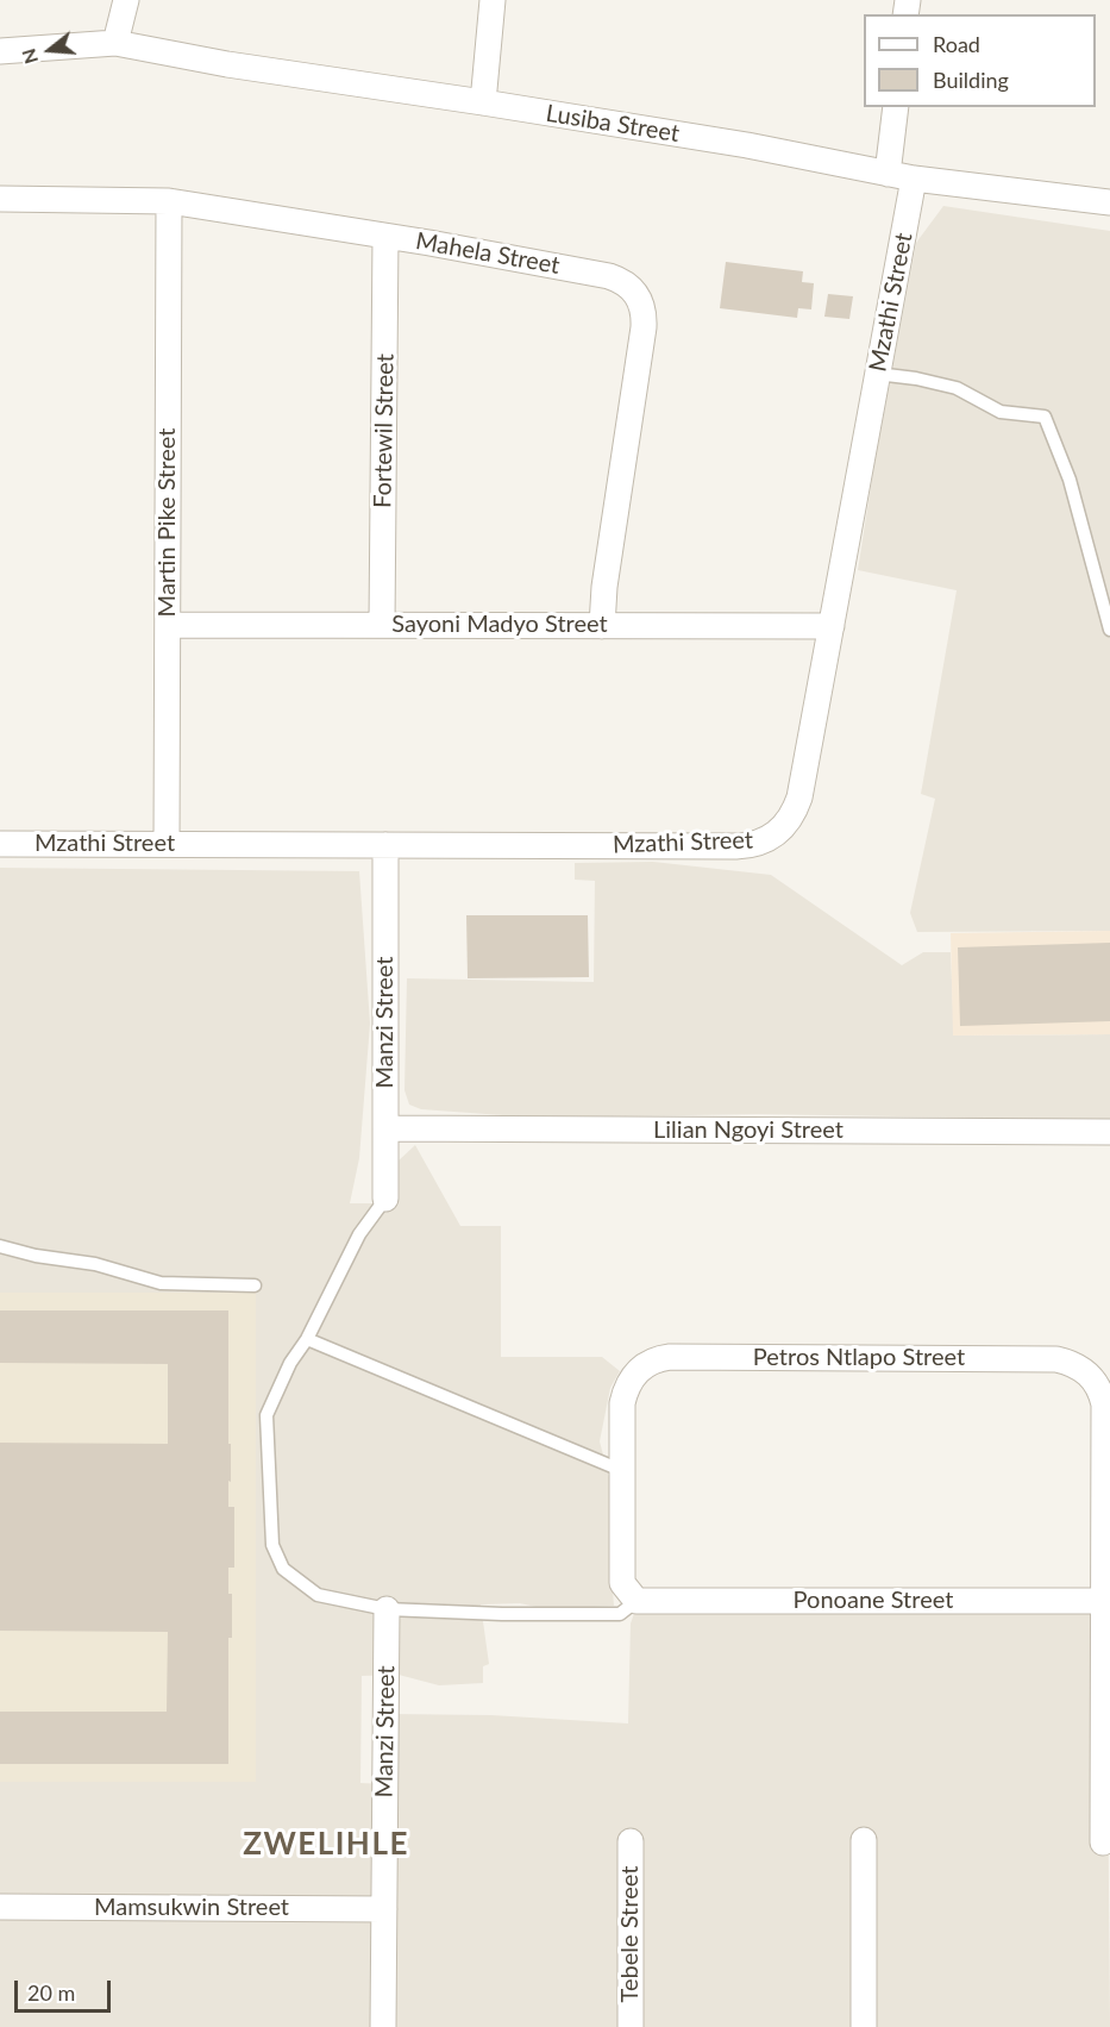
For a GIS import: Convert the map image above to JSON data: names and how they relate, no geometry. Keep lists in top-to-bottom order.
{
  "streets": {
    "street": [
      "Lusiba Street",
      "Mahela Street",
      "Mzathi Street",
      "Fortewil Street",
      "Martin Pike Street",
      "Sayoni Madyo Street",
      "Manzi Street",
      "Lilian Ngoyi Street",
      "Petros Ntlapo Street",
      "Ponoane Street",
      "Mamsukwin Street",
      "Tebele Street"
    ]
  },
  "crossings": [
    ["Lusiba Street", "Mzathi Street"],
    ["Mahela Street", "Fortewil Street"],
    ["Mahela Street", "Martin Pike Street"],
    ["Mahela Street", "Sayoni Madyo Street"],
    ["Mzathi Street", "Martin Pike Street"],
    ["Mzathi Street", "Sayoni Madyo Street"],
    ["Mzathi Street", "Manzi Street"],
    ["Fortewil Street", "Sayoni Madyo Street"],
    ["Martin Pike Street", "Sayoni Madyo Street"],
    ["Manzi Street", "Lilian Ngoyi Street"],
    ["Manzi Street", "Mamsukwin Street"],
    ["Petros Ntlapo Street", "Ponoane Street"]
  ],
  "districts": ["ZWELIHLE"],
  "legend": ["Road", "Building"],
  "scale_bar": "20 m",
  "north": "left"
}
